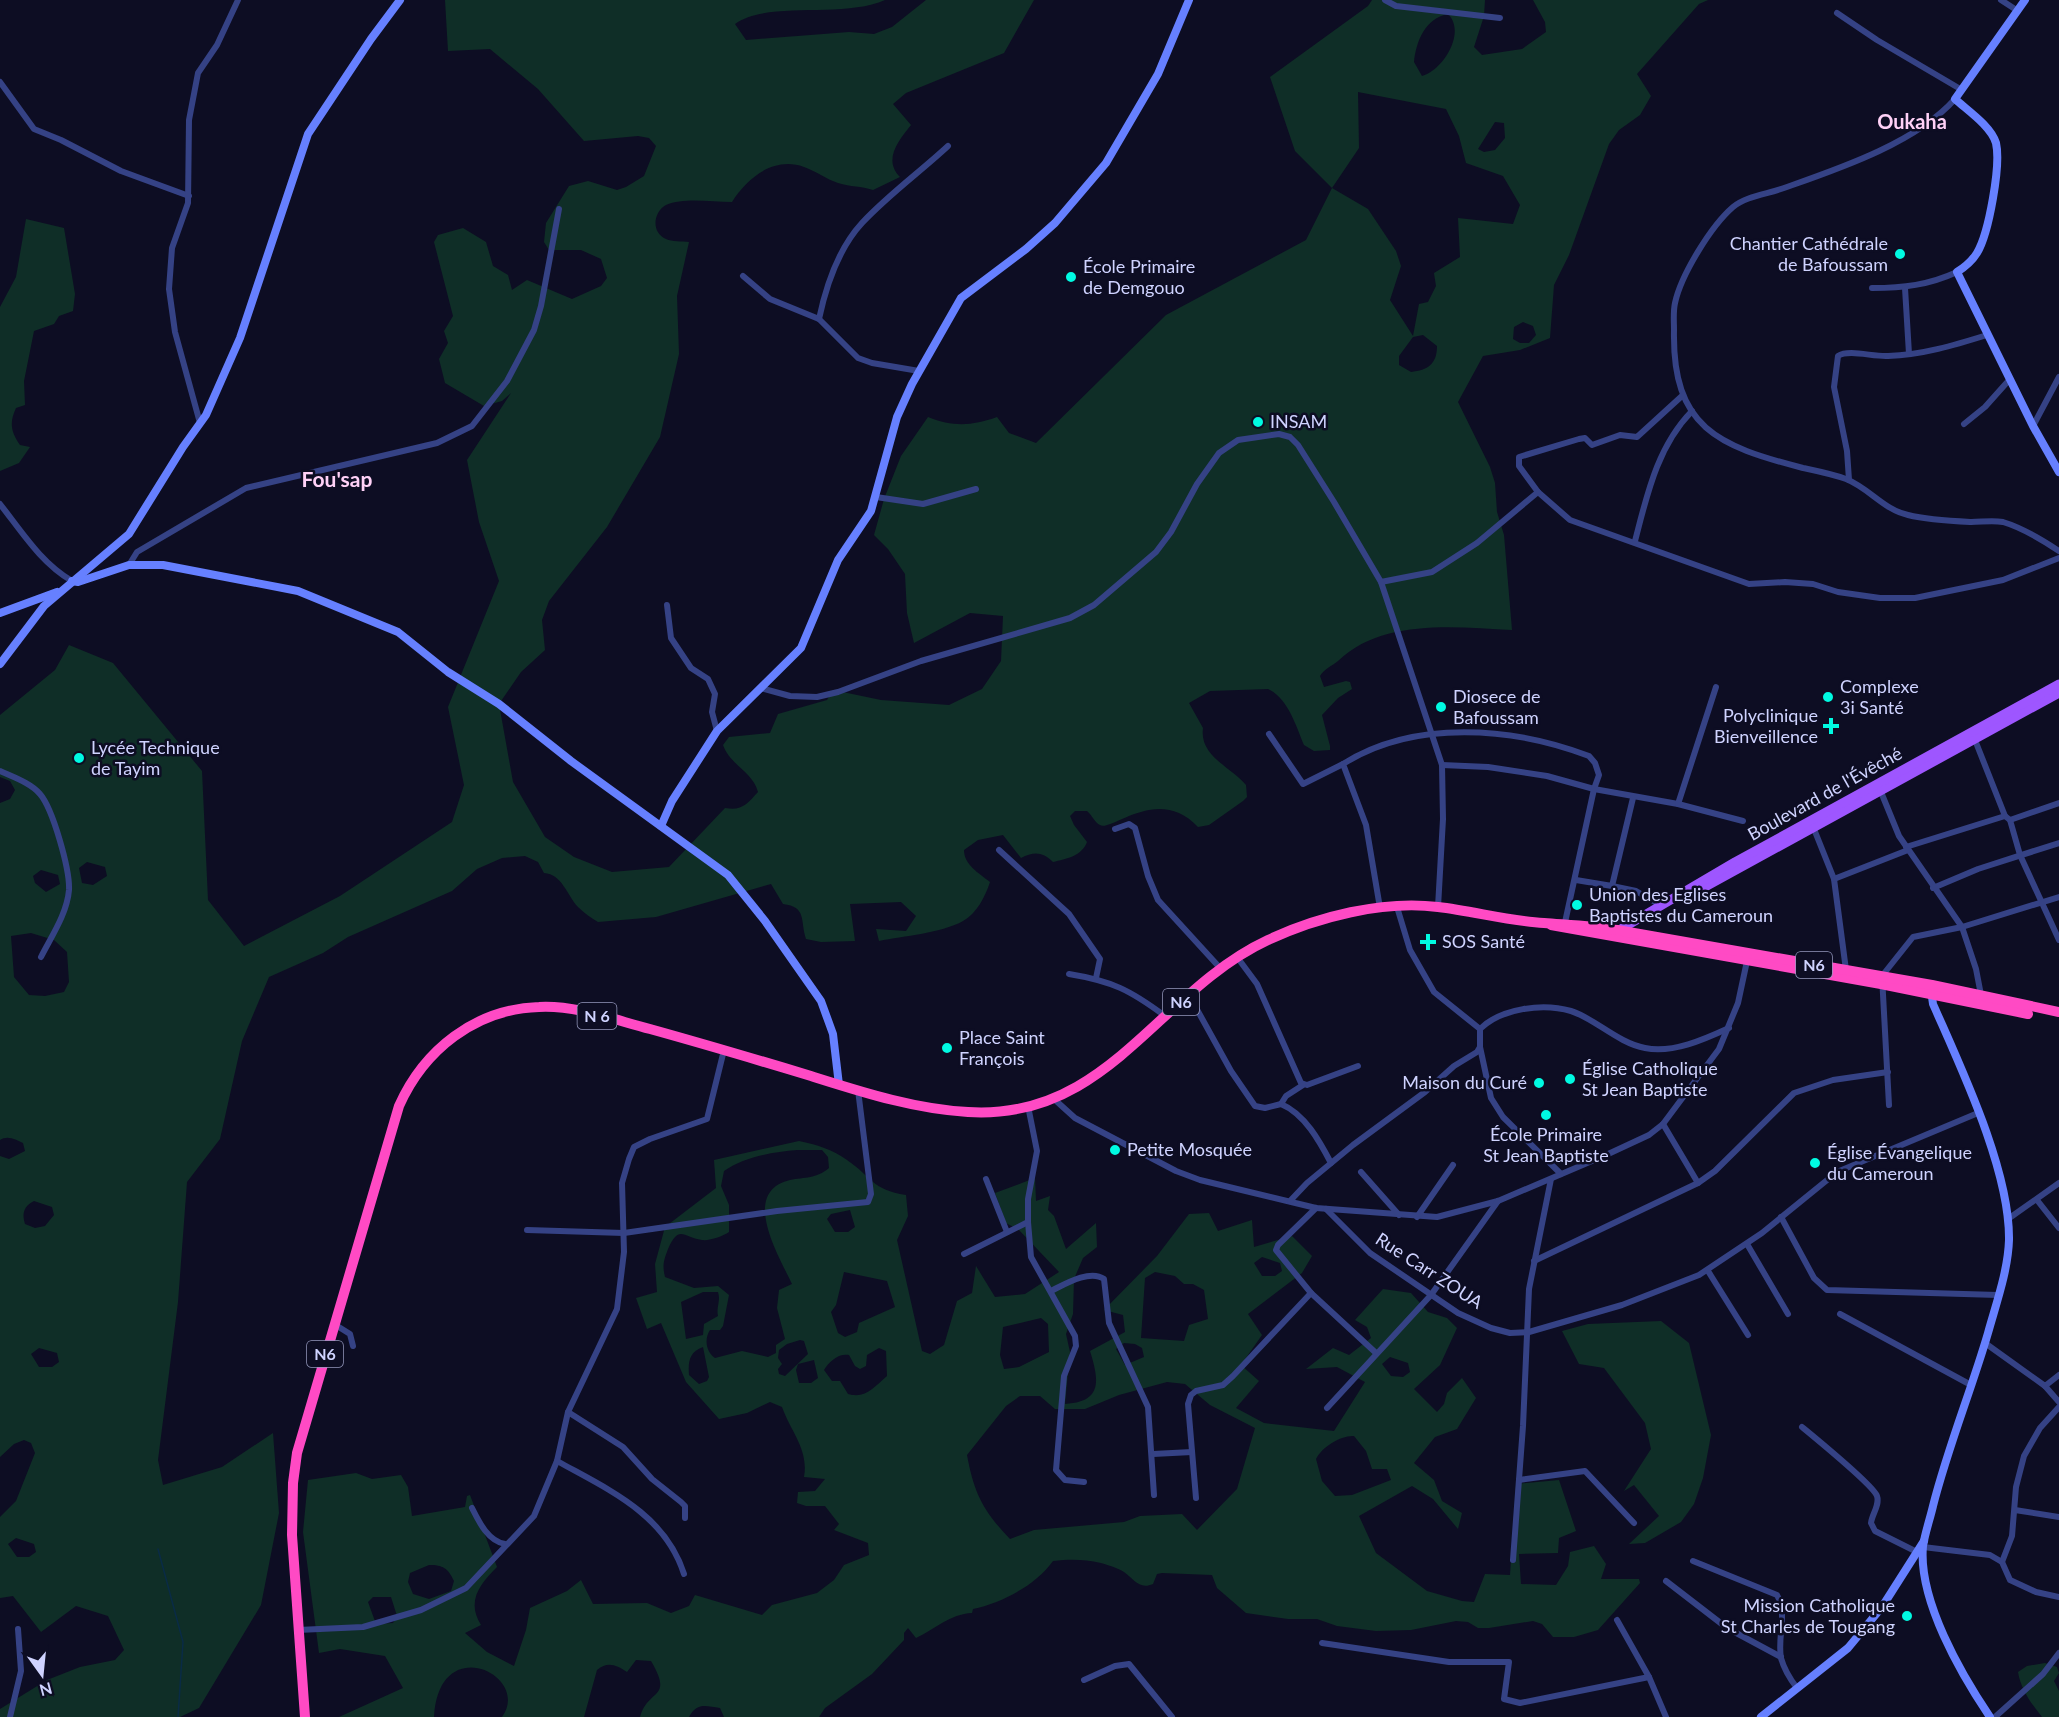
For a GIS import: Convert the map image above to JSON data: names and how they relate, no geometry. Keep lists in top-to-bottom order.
{
  "streets": {
    "highway": ["N6", "N 6"],
    "main road": ["Boulevard de l'Évêché"],
    "street": ["Rue Carr ZOUA"]
  },
  "crossings": [
    ["Boulevard de l'Évêché", "N6"],
    ["N6", "N 6"]
  ],
  "districts": ["Oukaha", "Fou'sap"],
  "places": {
    "other": [
      "Chantier Cathédrale de Bafoussam",
      "École Primaire de Demgouo",
      "INSAM",
      "Complexe 3i Santé",
      "Diosece de Bafoussam",
      "Lycée Technique de Tayim",
      "Union des Eglises Baptistes du Cameroun",
      "Place Saint François",
      "Église Catholique St Jean Baptiste",
      "Maison du Curé",
      "École Primaire St Jean Baptiste",
      "Petite Mosquée",
      "Église Évangelique du Cameroun",
      "Mission Catholique St Charles de Tougang"
    ],
    "health": ["Polyclinique Bienveillence", "SOS Santé"]
  },
  "north": "bottom"
}
